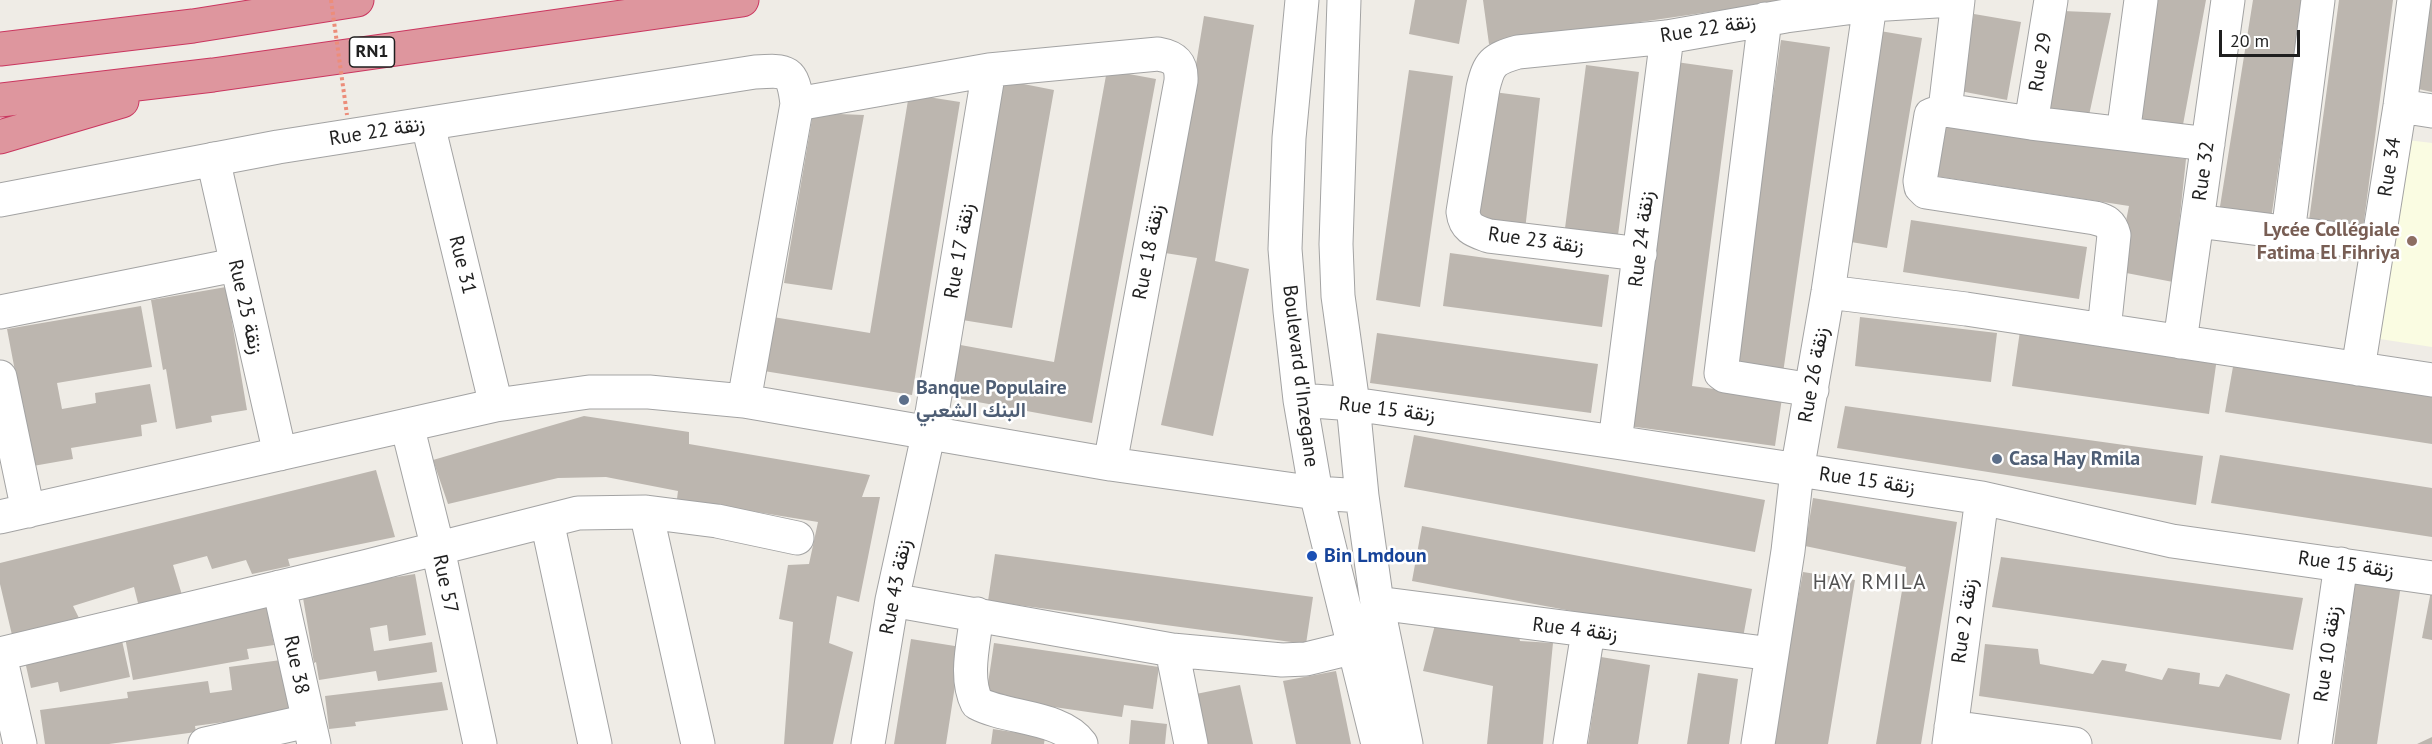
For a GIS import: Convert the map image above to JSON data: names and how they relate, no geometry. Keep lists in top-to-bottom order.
{
  "streets": {
    "highway": ["RN1"],
    "street": [
      "Rue 22 زنقة",
      "Rue 29",
      "Rue 34",
      "Rue 32",
      "Rue 24 زنقة",
      "Rue 23 زنقة",
      "Rue 17 زنقة",
      "Rue 18 زنقة",
      "Rue 31",
      "Rue 25 زنقة",
      "Rue 26 زنقة",
      "Boulevard d'Inzegane",
      "Rue 15 زنقة",
      "Rue 57",
      "Rue 43 زنقة",
      "Rue 2 زنقة",
      "Rue 4 زنقة",
      "Rue 10 زنقة",
      "Rue 38"
    ]
  },
  "crossings": [
    ["Rue 22 زنقة", "Rue 24 زنقة"],
    ["Rue 22 زنقة", "Rue 23 زنقة"],
    ["Rue 22 زنقة", "Rue 31"],
    ["Rue 22 زنقة", "Rue 25 زنقة"],
    ["Rue 22 زنقة", "Rue 26 زنقة"],
    ["Rue 24 زنقة", "Rue 23 زنقة"],
    ["Rue 24 زنقة", "Rue 15 زنقة"],
    ["Rue 17 زنقة", "Rue 18 زنقة"],
    ["Rue 17 زنقة", "Rue 43 زنقة"],
    ["Rue 26 زنقة", "Rue 15 زنقة"],
    ["Rue 26 زنقة", "Rue 4 زنقة"],
    ["Boulevard d'Inzegane", "Rue 15 زنقة"],
    ["Rue 15 زنقة", "Rue 2 زنقة"],
    ["Rue 15 زنقة", "Rue 10 زنقة"]
  ],
  "districts": ["HAY RMILA"],
  "places": [
    "Lycée Collégiale Fatima El Fihriya",
    "Banque Populaire البنك الشعبي",
    "Casa Hay Rmila",
    "Bin Lmdoun"
  ],
  "scale_bar": "20 m"
}
